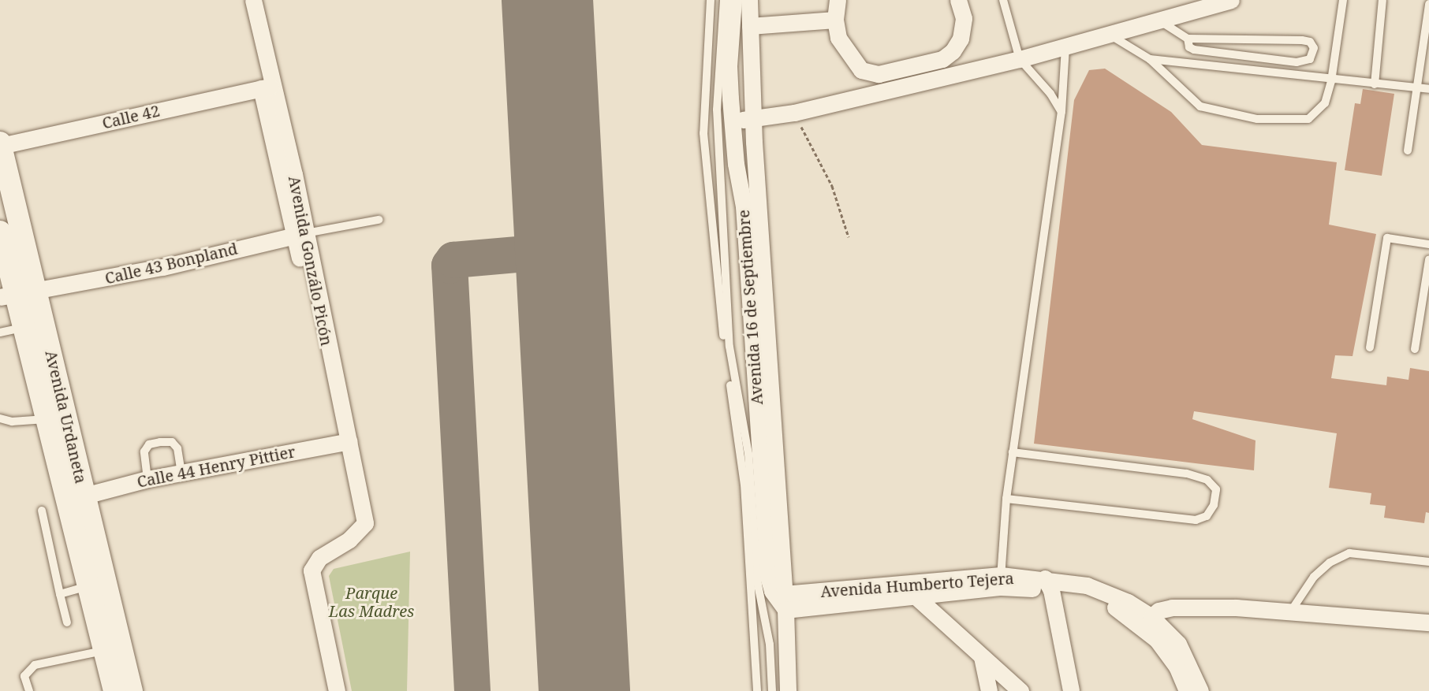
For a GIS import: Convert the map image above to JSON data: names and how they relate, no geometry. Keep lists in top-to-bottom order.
{
  "streets": {
    "street": [
      "Calle 42",
      "Avenida Gonzálo Picón",
      "Calle 43 Bonpland",
      "Avenida 16 de Septiembre",
      "Avenida Urdaneta",
      "Calle 44 Henry Pittier",
      "Avenida Humberto Tejera"
    ]
  },
  "crossings": [
    ["Calle 42", "Avenida Gonzálo Picón"],
    ["Calle 42", "Avenida Urdaneta"],
    ["Avenida Gonzálo Picón", "Calle 43 Bonpland"],
    ["Avenida Gonzálo Picón", "Calle 44 Henry Pittier"],
    ["Calle 43 Bonpland", "Avenida Urdaneta"],
    ["Avenida 16 de Septiembre", "Avenida Humberto Tejera"],
    ["Avenida Urdaneta", "Calle 44 Henry Pittier"]
  ],
  "parks": ["Parque Las Madres"]
}
